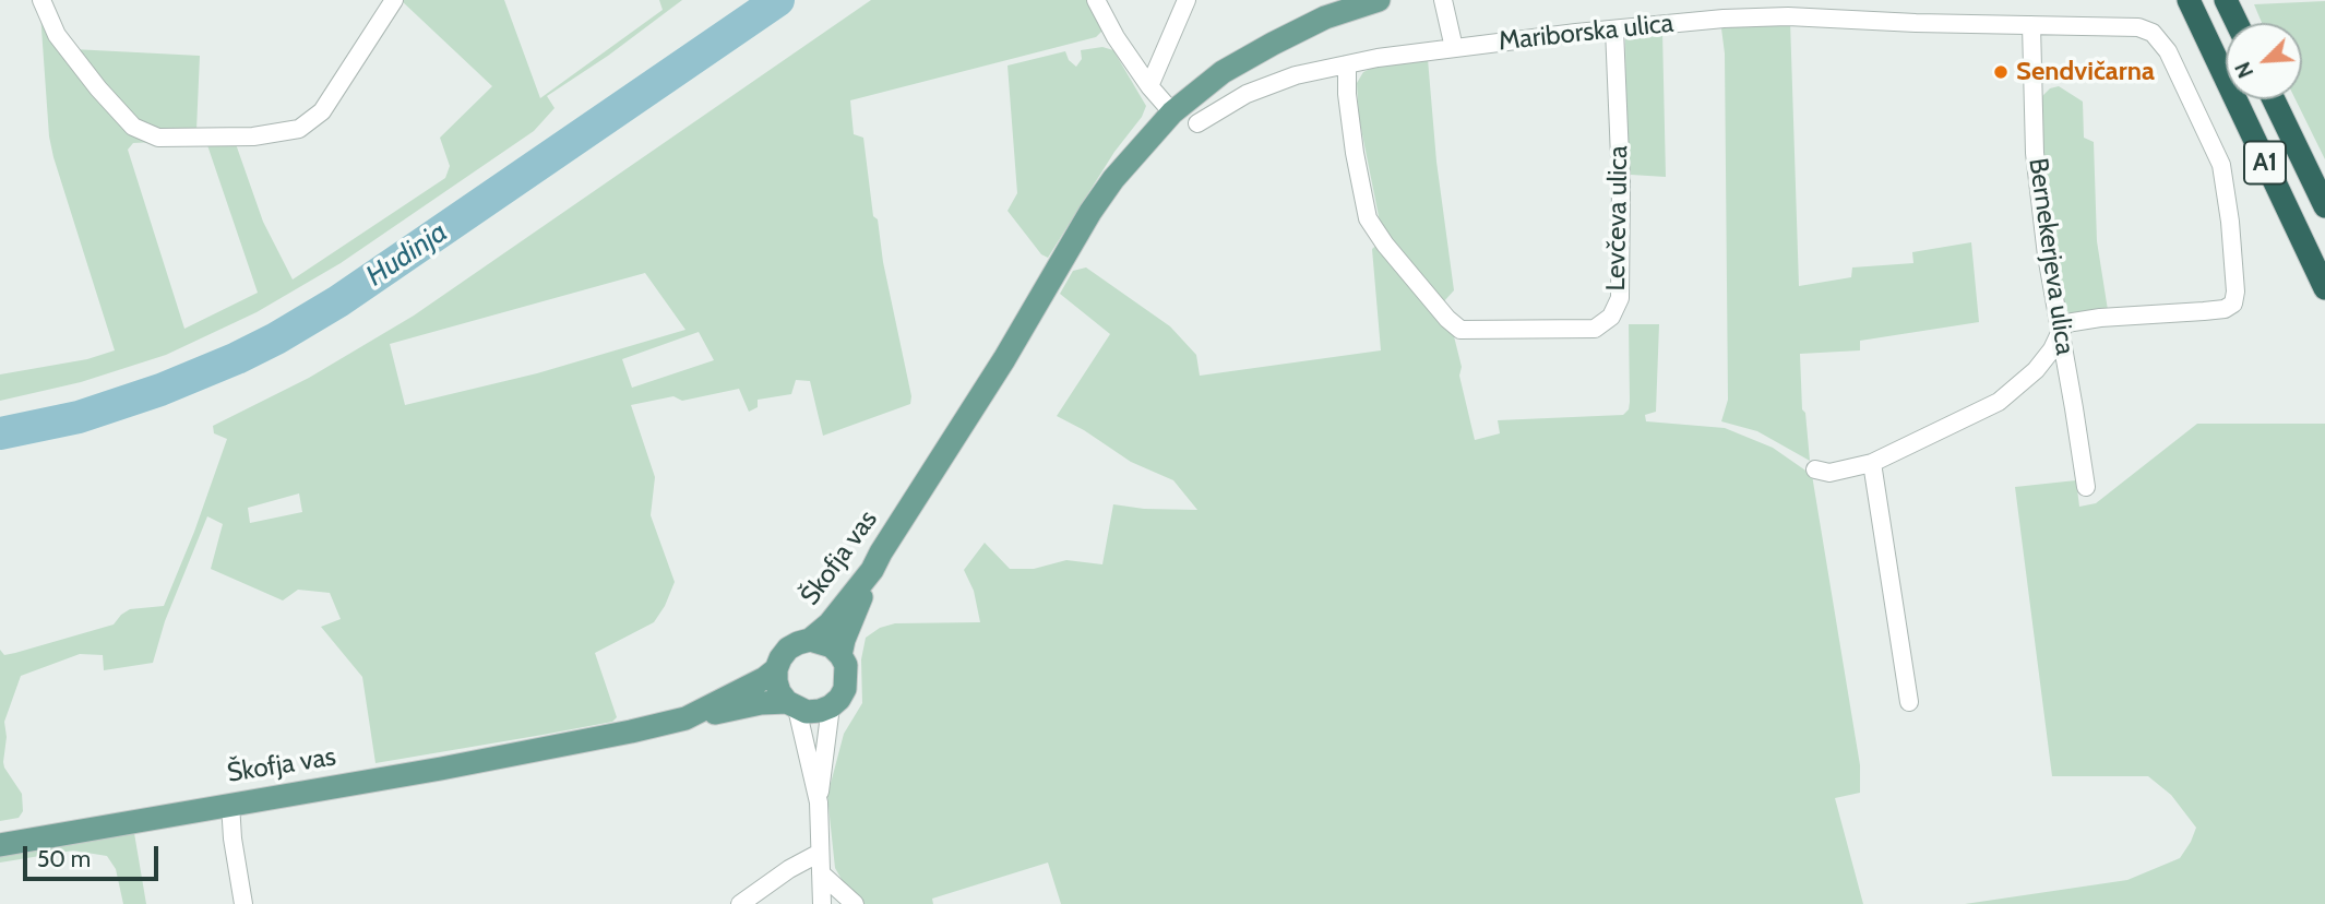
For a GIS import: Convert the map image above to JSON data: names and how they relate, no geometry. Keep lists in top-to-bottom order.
{
  "streets": {
    "highway": ["A1"],
    "main road": ["Škofja vas"],
    "street": ["Mariborska ulica", "Levčeva ulica", "Bernekerjeva ulica"]
  },
  "crossings": [
    ["Mariborska ulica", "Levčeva ulica"],
    ["Mariborska ulica", "Bernekerjeva ulica"]
  ],
  "water": ["Hudinja"],
  "places": ["Sendvičarna"],
  "scale_bar": "50 m",
  "north": "bottom left"
}
